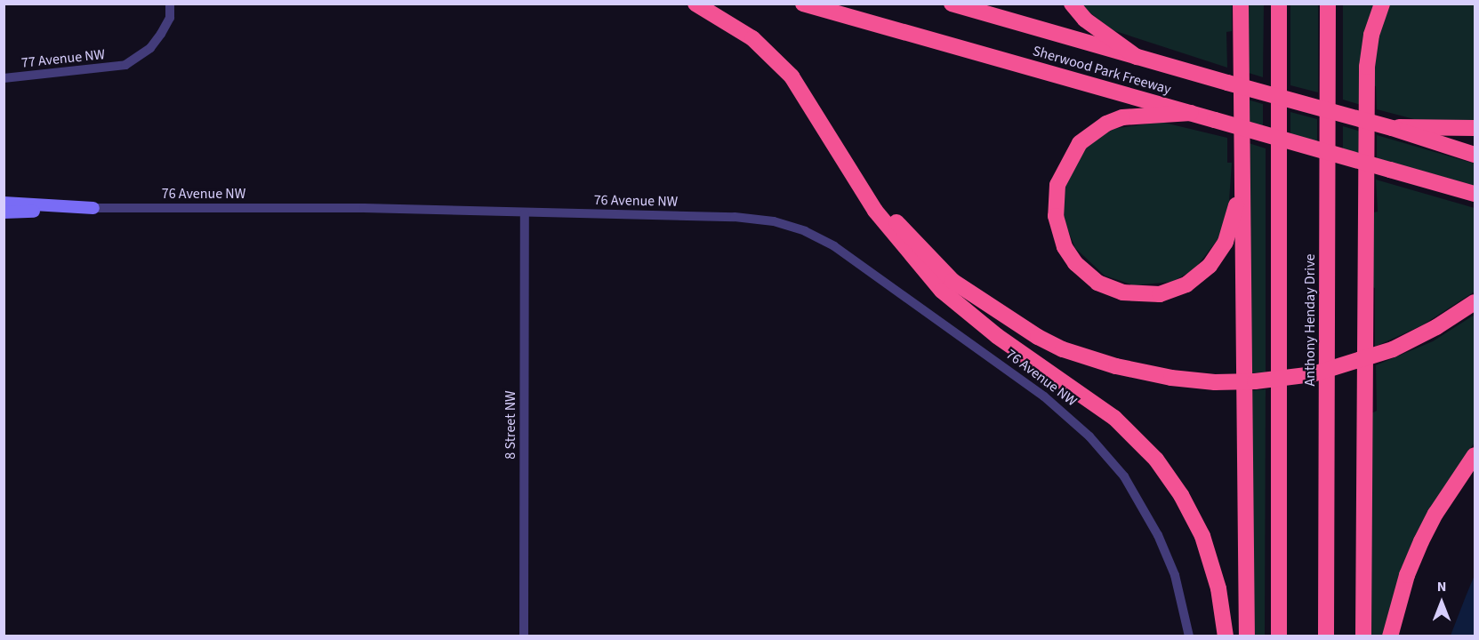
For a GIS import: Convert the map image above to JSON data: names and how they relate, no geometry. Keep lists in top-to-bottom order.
{
  "streets": {
    "highway": ["Sherwood Park Freeway", "Anthony Henday Drive"],
    "street": ["77 Avenue NW", "76 Avenue NW", "8 Street NW"]
  },
  "crossings": [
    ["76 Avenue NW", "8 Street NW"]
  ],
  "north": "top"
}
